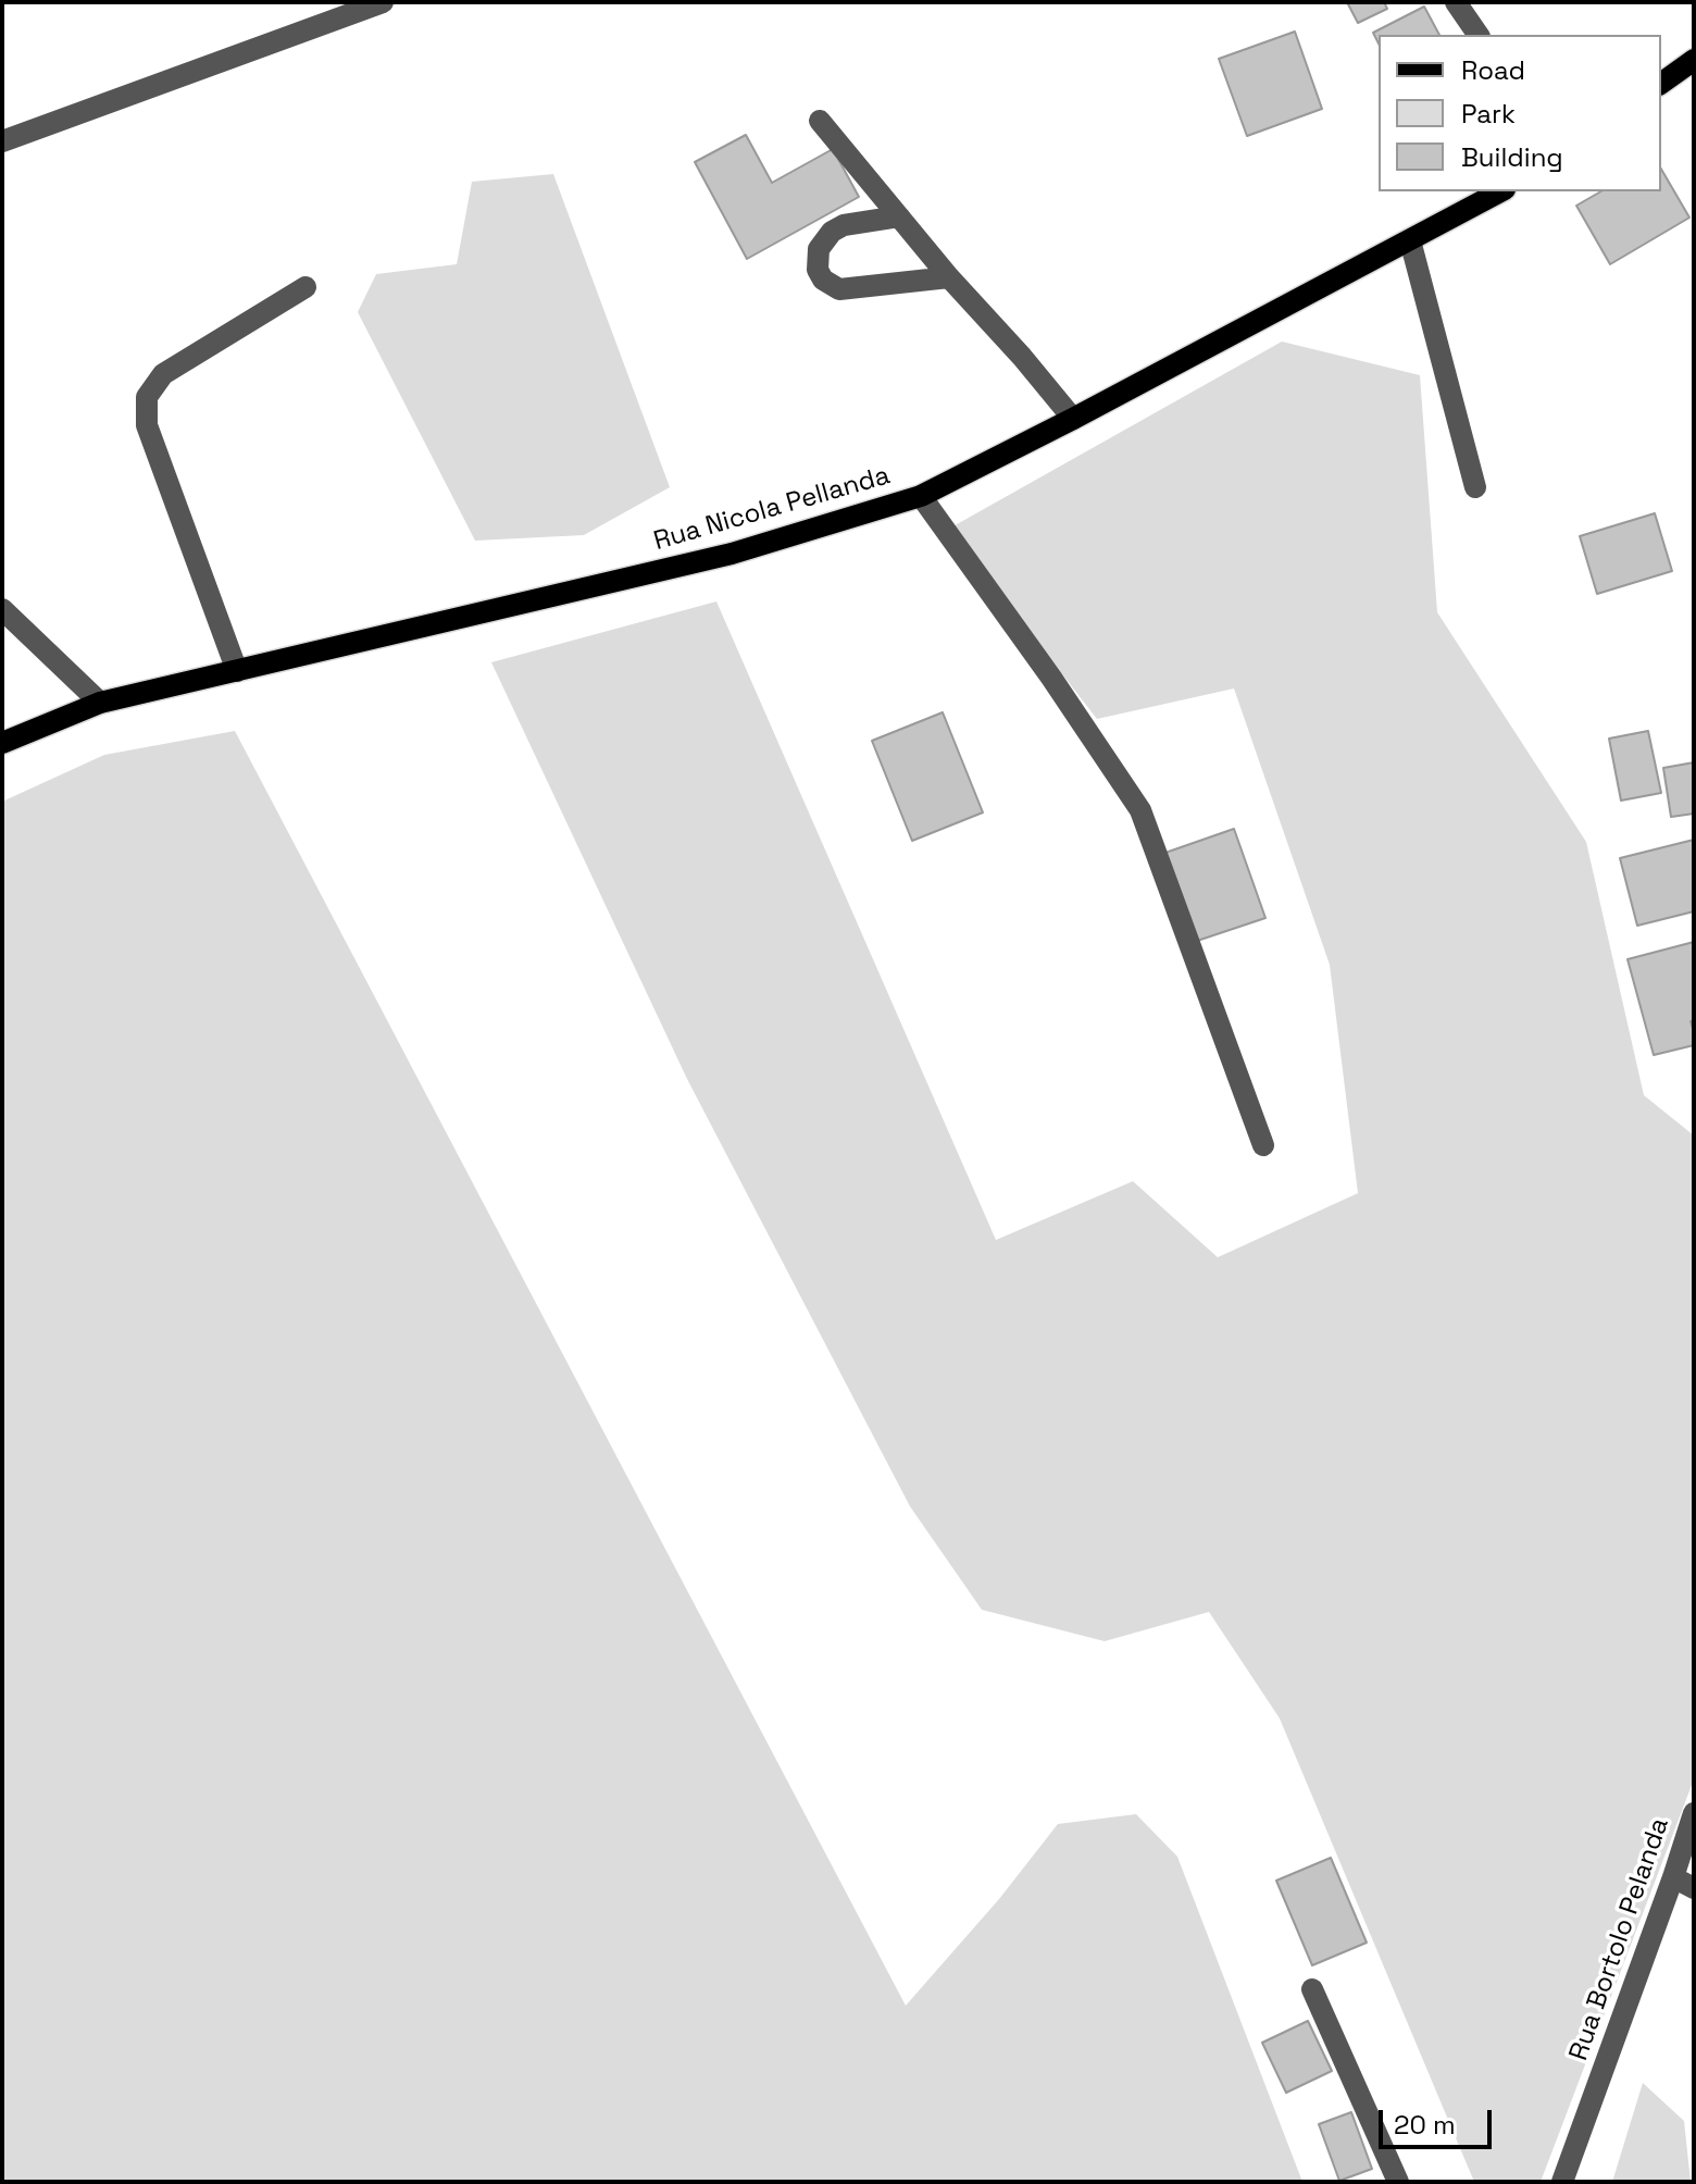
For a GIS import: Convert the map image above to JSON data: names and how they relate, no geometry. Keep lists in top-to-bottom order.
{
  "streets": {
    "main road": ["Rua Nicola Pellanda"],
    "street": ["Rua Bortolo Pelanda"]
  },
  "legend": ["Road", "Park", "Building"],
  "scale_bar": "20 m"
}
